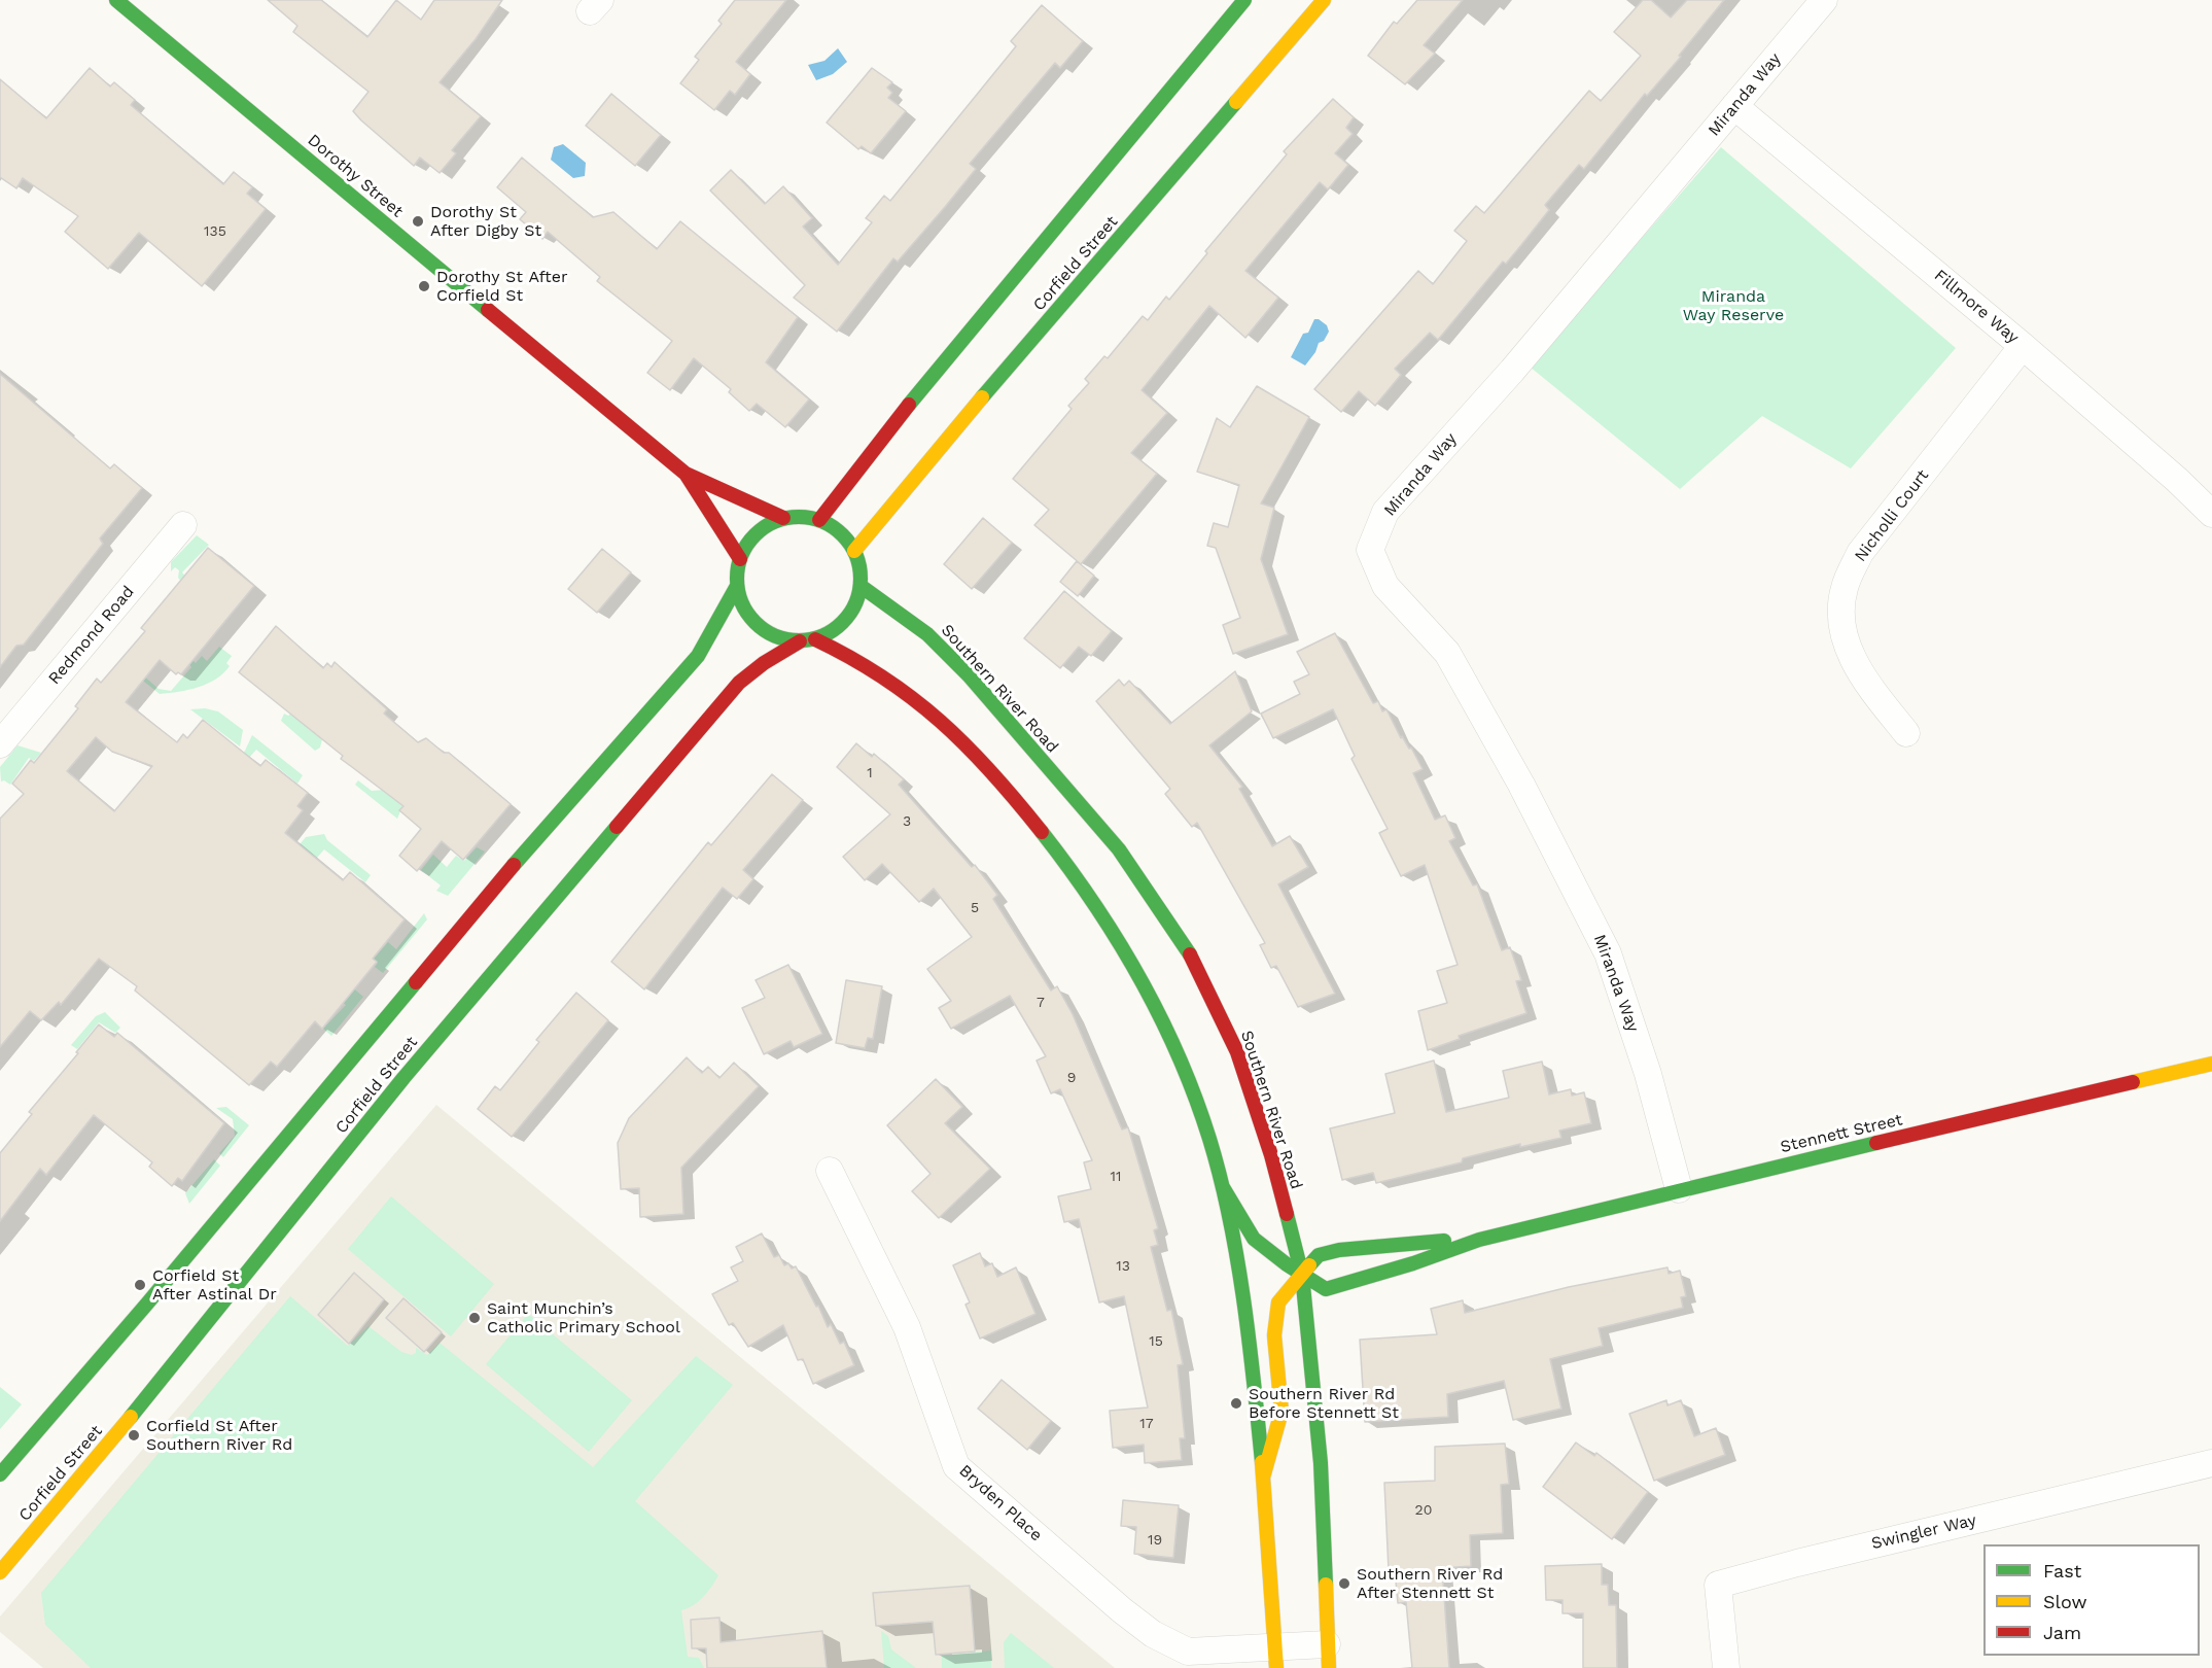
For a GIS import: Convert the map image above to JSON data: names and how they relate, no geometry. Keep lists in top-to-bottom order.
{
  "streets": {
    "main road": [
      "Dorothy Street",
      "Corfield Street",
      "Southern River Road",
      "Stennett Street"
    ],
    "street": [
      "Miranda Way",
      "Fillmore Way",
      "Nicholli Court",
      "Redmond Road",
      "Bryden Place",
      "Swingler Way"
    ]
  },
  "crossings": [
    ["Miranda Way", "Fillmore Way"],
    ["Miranda Way", "Stennett Street"],
    ["Dorothy Street", "Corfield Street"],
    ["Dorothy Street", "Southern River Road"],
    ["Corfield Street", "Southern River Road"],
    ["Fillmore Way", "Nicholli Court"],
    ["Southern River Road", "Stennett Street"],
    ["Southern River Road", "Bryden Place"]
  ],
  "parks": ["Miranda Way Reserve"],
  "places": [
    "Dorothy St After Digby St",
    "Dorothy St After Corfield St",
    "Corfield St After Astinal Dr",
    "Saint Munchin’s Catholic Primary School",
    "Southern River Rd Before Stennett St",
    "Corfield St After Southern River Rd",
    "Southern River Rd After Stennett St"
  ],
  "house_numbers": [
    "135",
    "1",
    "3",
    "5",
    "7",
    "9",
    "11",
    "13",
    "15",
    "17",
    "20",
    "19"
  ],
  "legend": ["Fast", "Slow", "Jam"]
}
